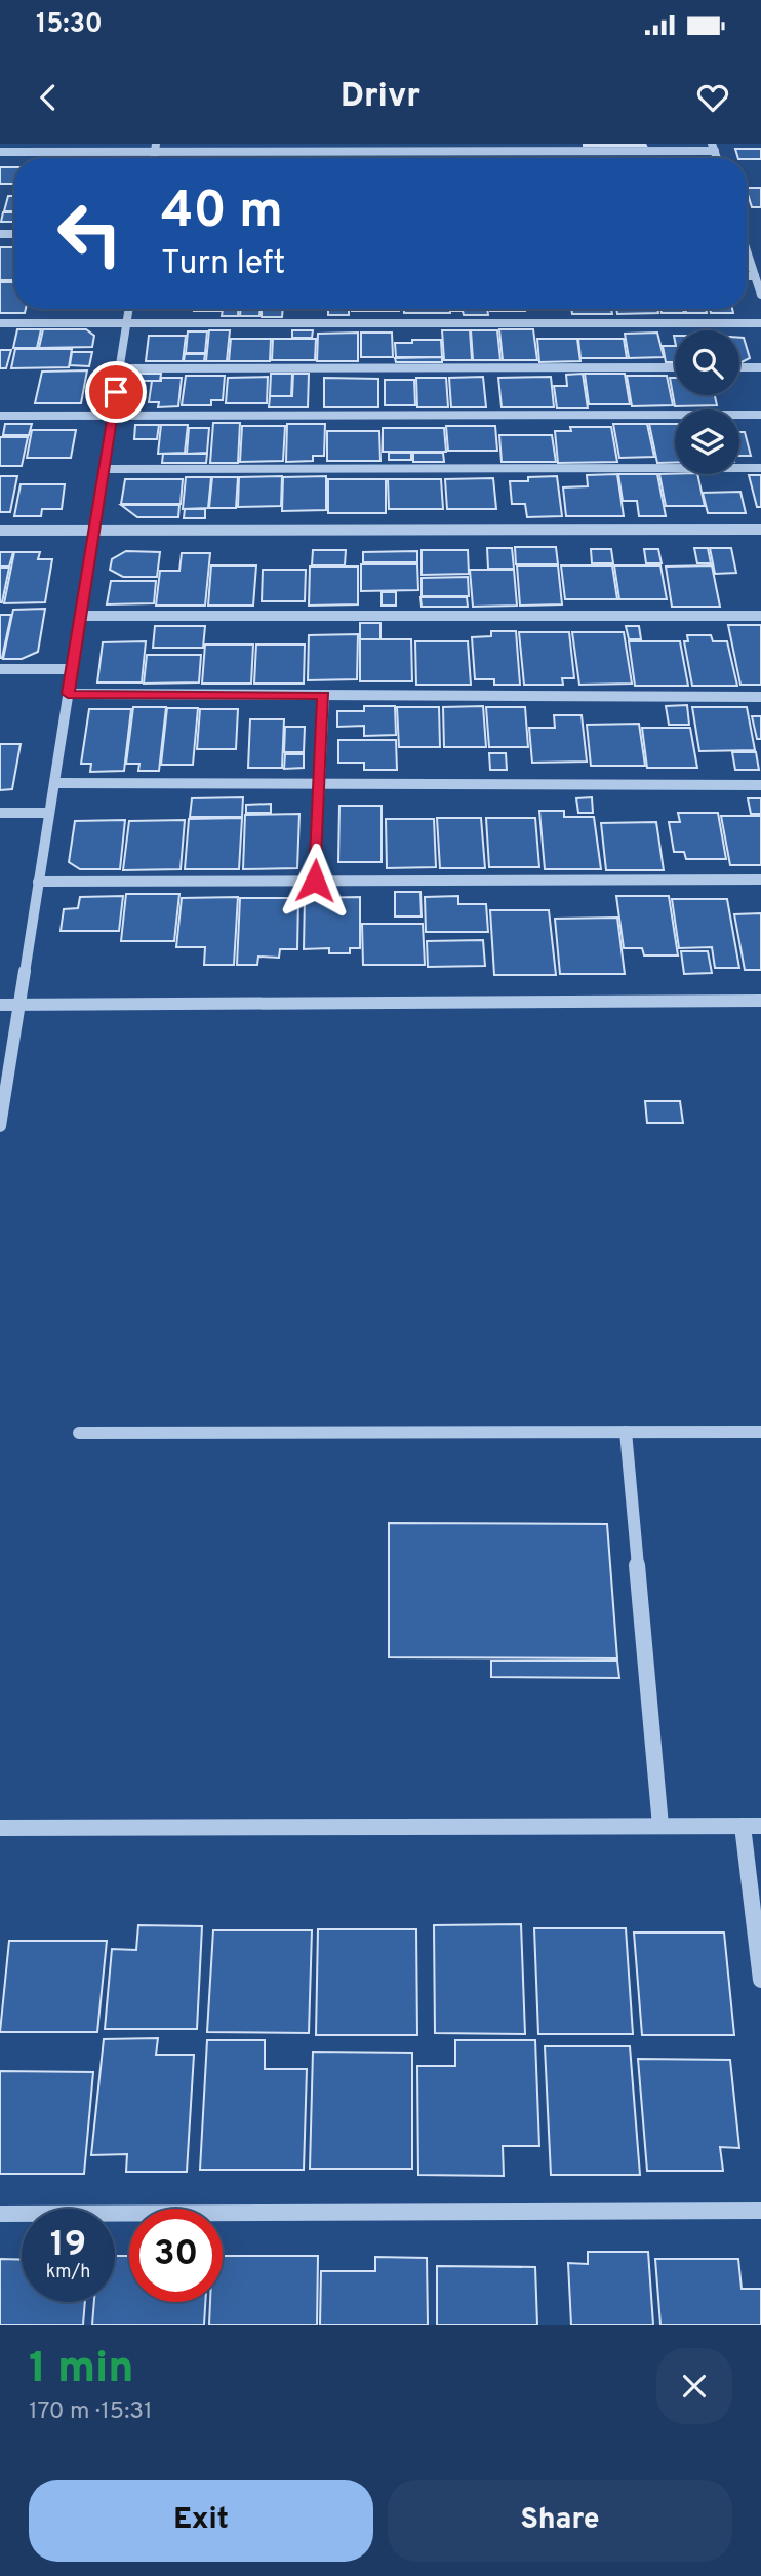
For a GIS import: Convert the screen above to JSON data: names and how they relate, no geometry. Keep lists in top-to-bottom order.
{
  "page": {
    "status": "15:30",
    "header": "Drivr",
    "turn": ["40 m", "Turn left"],
    "speed": "19 km/h",
    "limit": "30",
    "heading": ["1 min", "170 m · 15:31"],
    "buttons": ["Exit", "Share"]
  }
}
